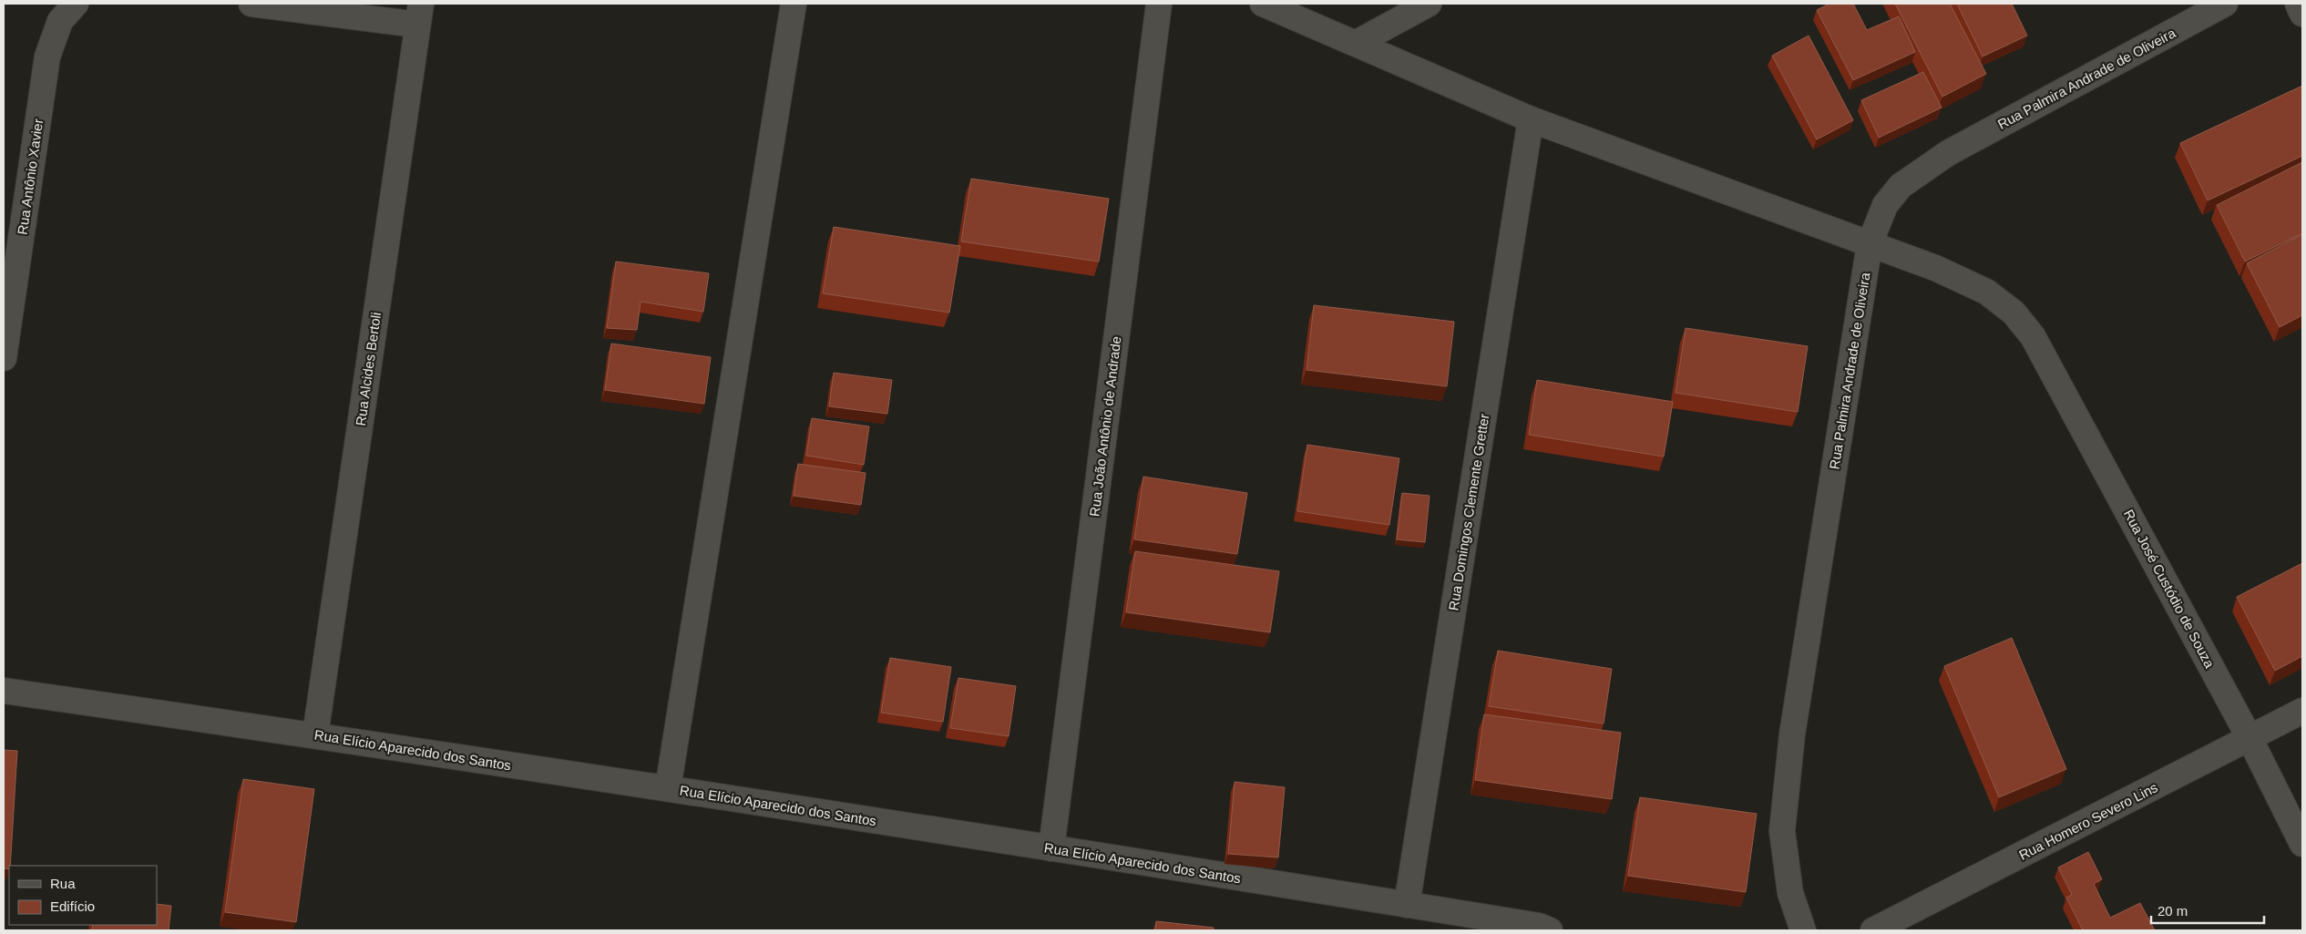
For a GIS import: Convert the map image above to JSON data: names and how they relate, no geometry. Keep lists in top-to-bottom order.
{
  "streets": {
    "street": [
      "Rua Palmira Andrade de Oliveira",
      "Rua Antônio Xavier",
      "Rua Alcides Bertoli",
      "Rua João Antônio de Andrade",
      "Rua Domingos Clemente Gretter",
      "Rua José Custódio de Souza",
      "Rua Elício Aparecido dos Santos",
      "Rua Homero Severo Lins"
    ]
  },
  "crossings": [
    ["Rua Palmira Andrade de Oliveira", "Rua José Custódio de Souza"],
    ["Rua Alcides Bertoli", "Rua Elício Aparecido dos Santos"],
    ["Rua João Antônio de Andrade", "Rua Elício Aparecido dos Santos"],
    ["Rua Domingos Clemente Gretter", "Rua José Custódio de Souza"],
    ["Rua Domingos Clemente Gretter", "Rua Elício Aparecido dos Santos"],
    ["Rua José Custódio de Souza", "Rua Homero Severo Lins"]
  ],
  "legend": ["Rua", "Edifício"],
  "scale_bar": "20 m"
}
